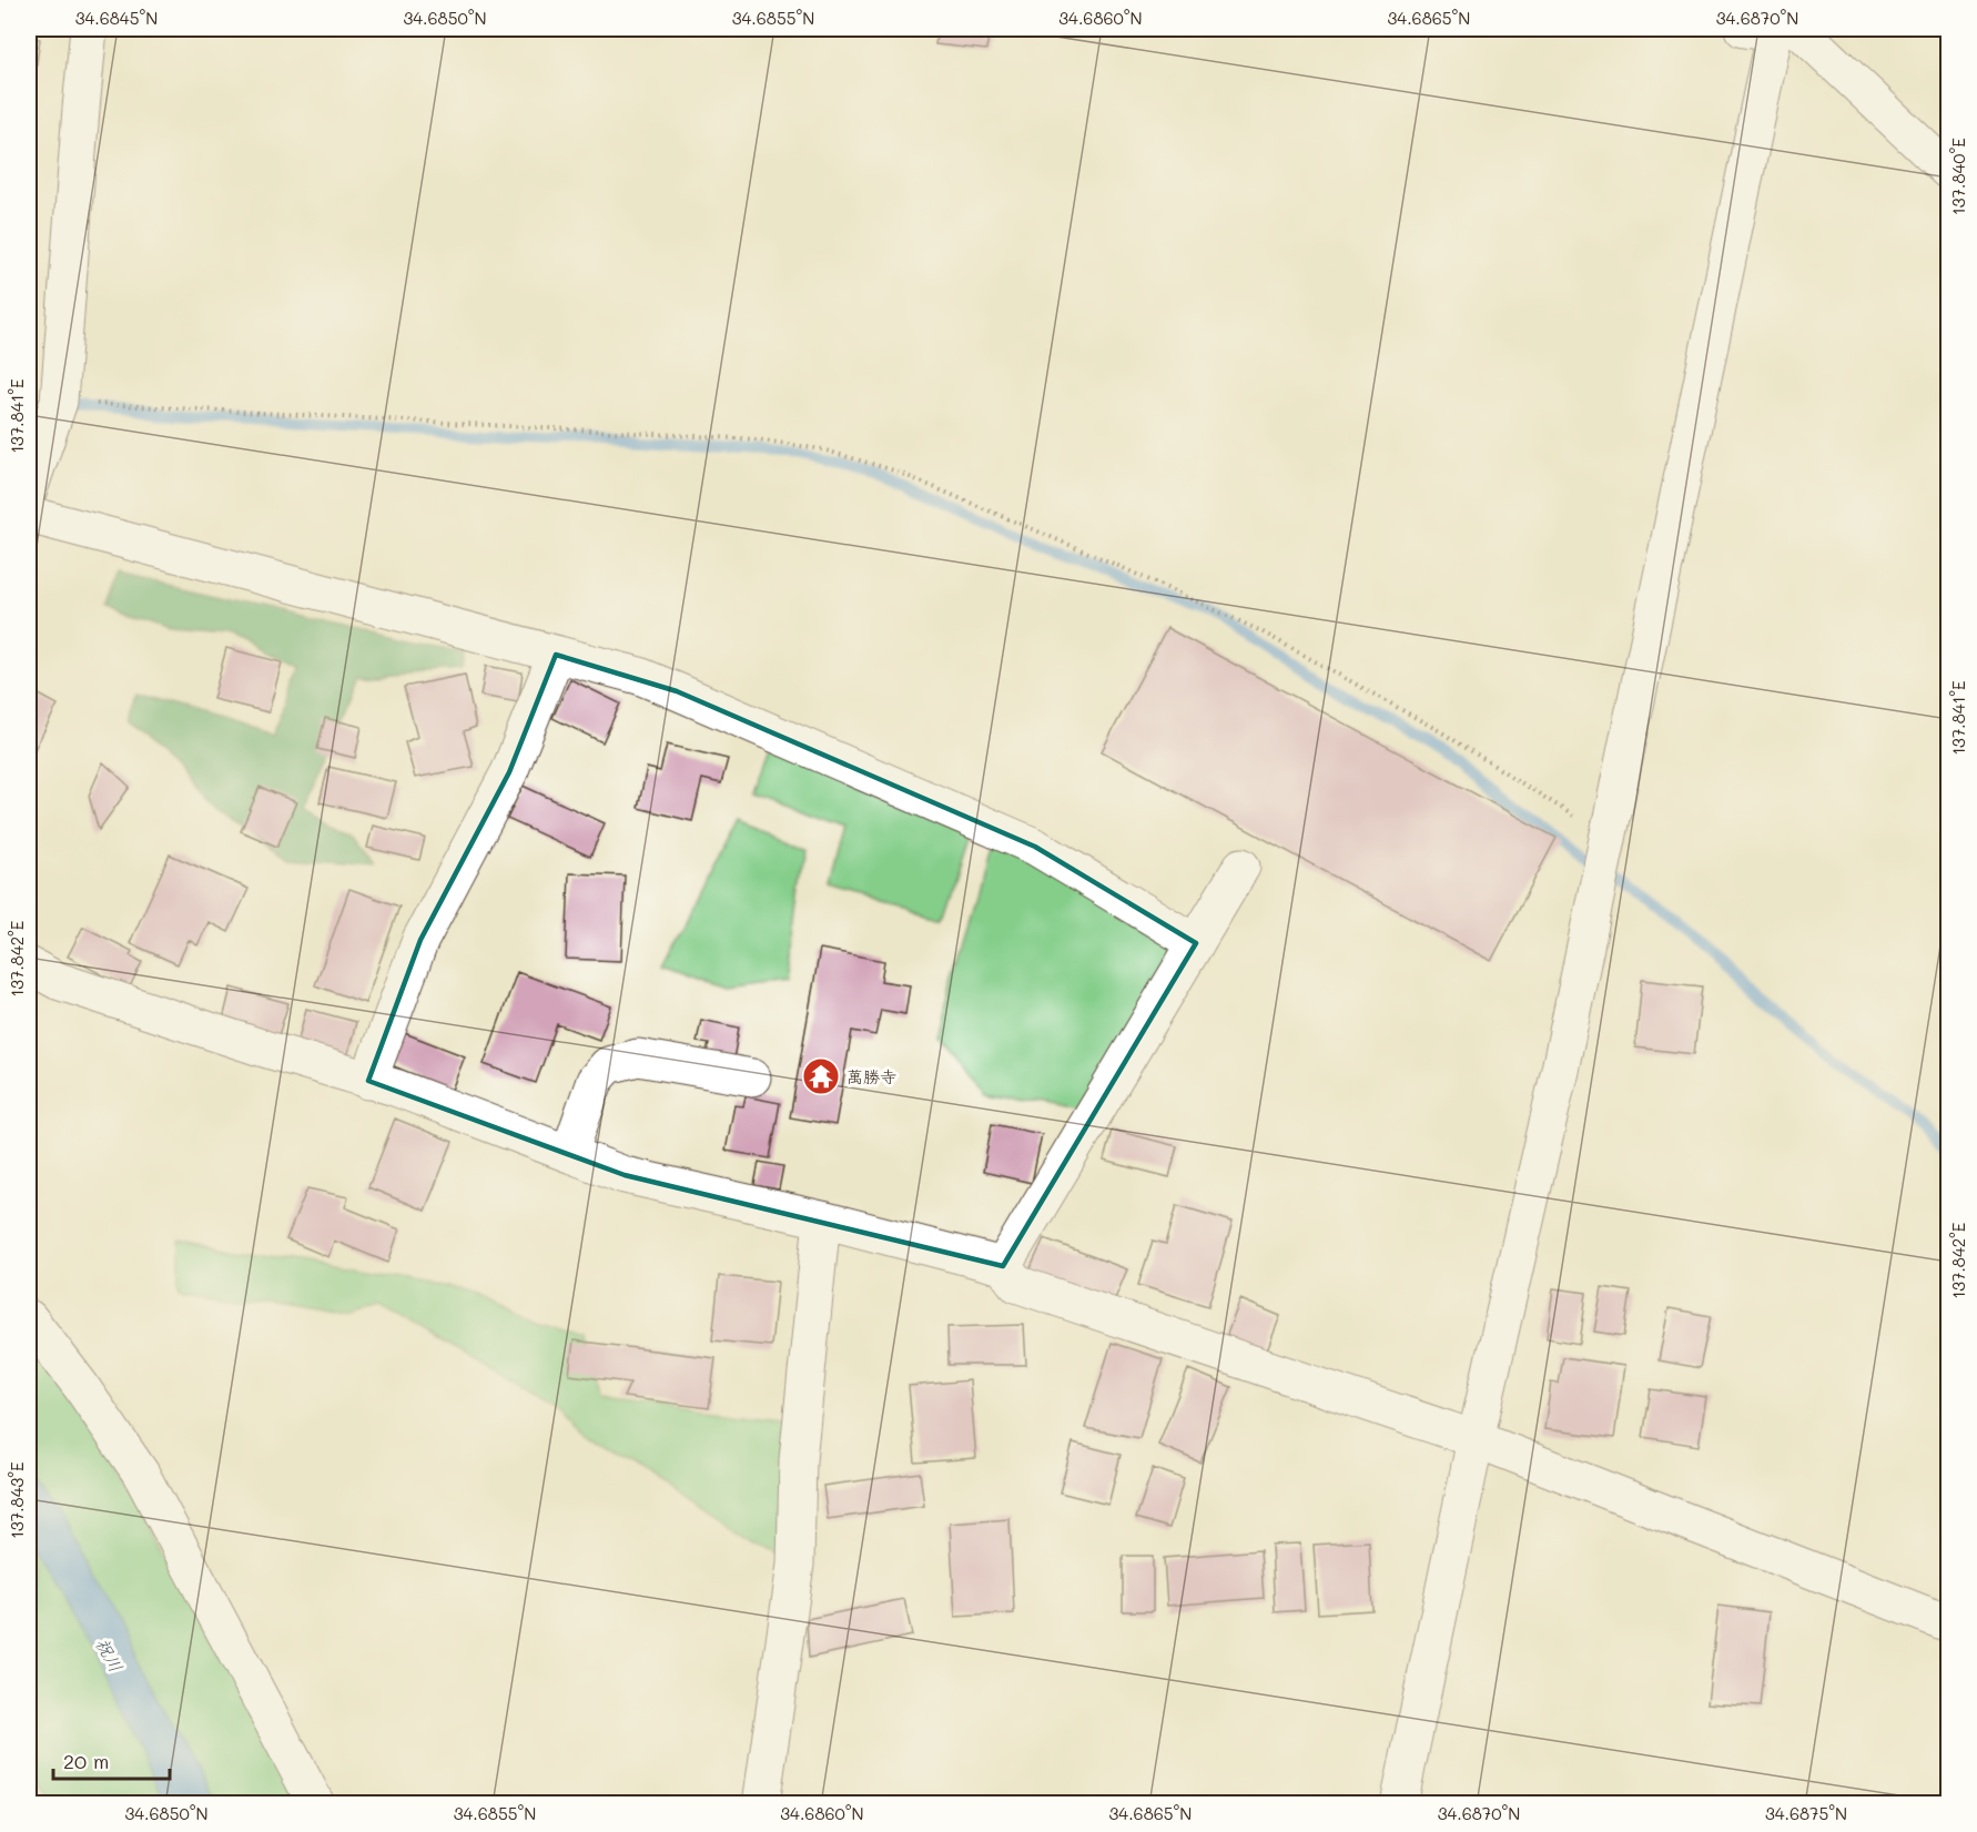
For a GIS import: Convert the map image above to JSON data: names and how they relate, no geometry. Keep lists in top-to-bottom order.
{
  "water": ["祝川"],
  "places": {
    "temple": ["萬勝寺"]
  },
  "scale_bar": "20 m",
  "coordinates": [
    "34.6845°N",
    "34.6850°N",
    "34.6855°N",
    "34.6860°N",
    "34.6865°N",
    "34.6870°N",
    "137.840°E",
    "137.841°E",
    "137.842°E",
    "137.843°E",
    "34.6875°N"
  ]
}
